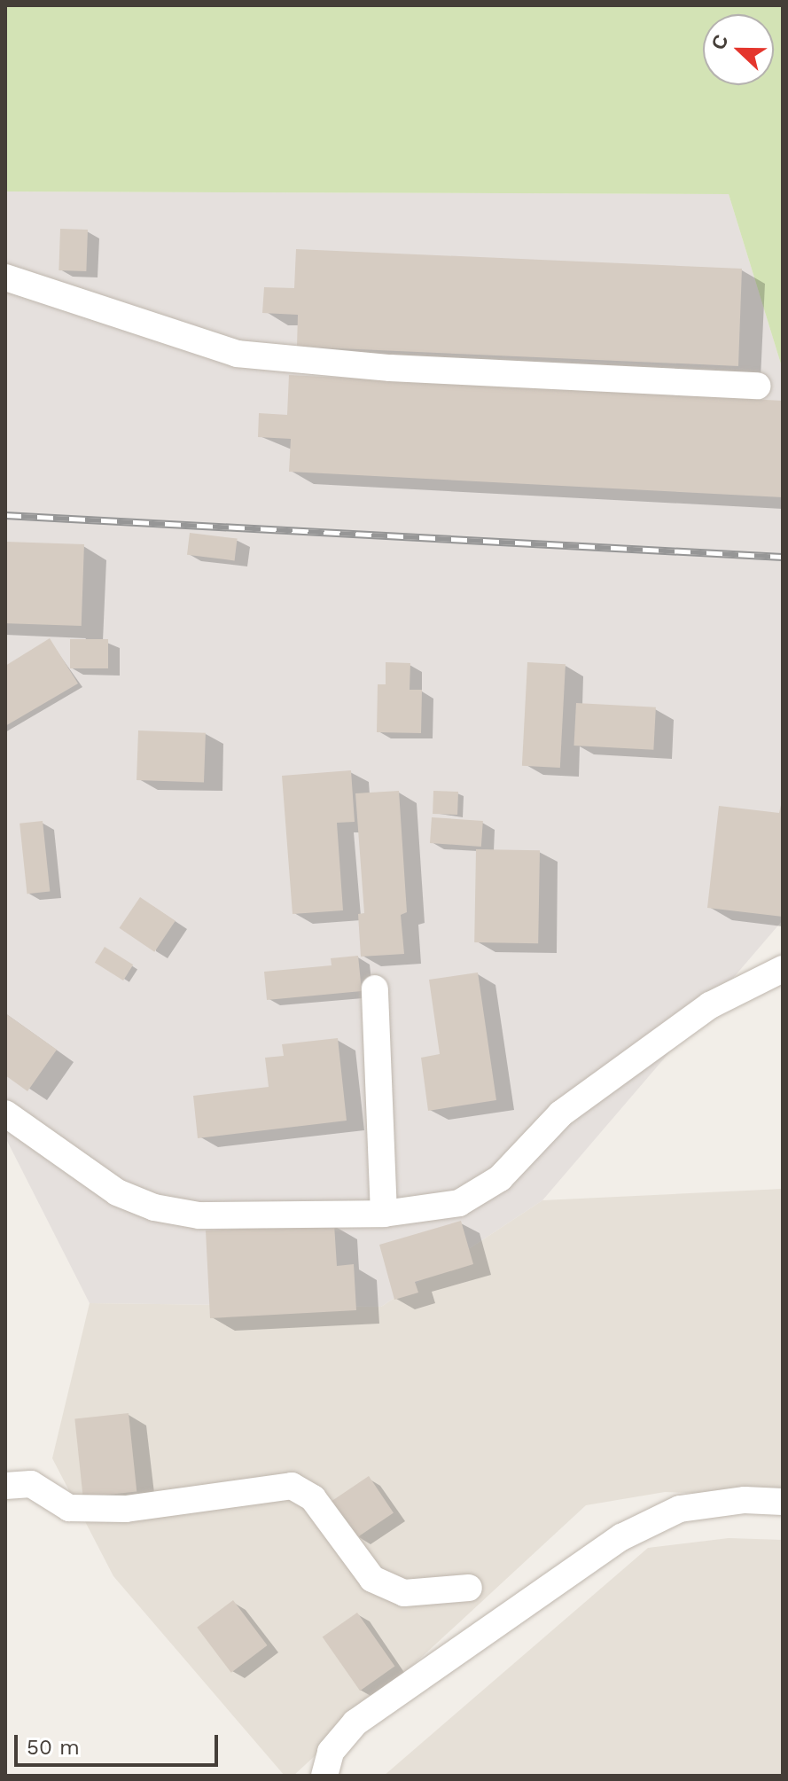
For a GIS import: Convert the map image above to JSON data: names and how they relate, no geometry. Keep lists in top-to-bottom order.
{
  "scale_bar": "50 m",
  "north": "left"
}
